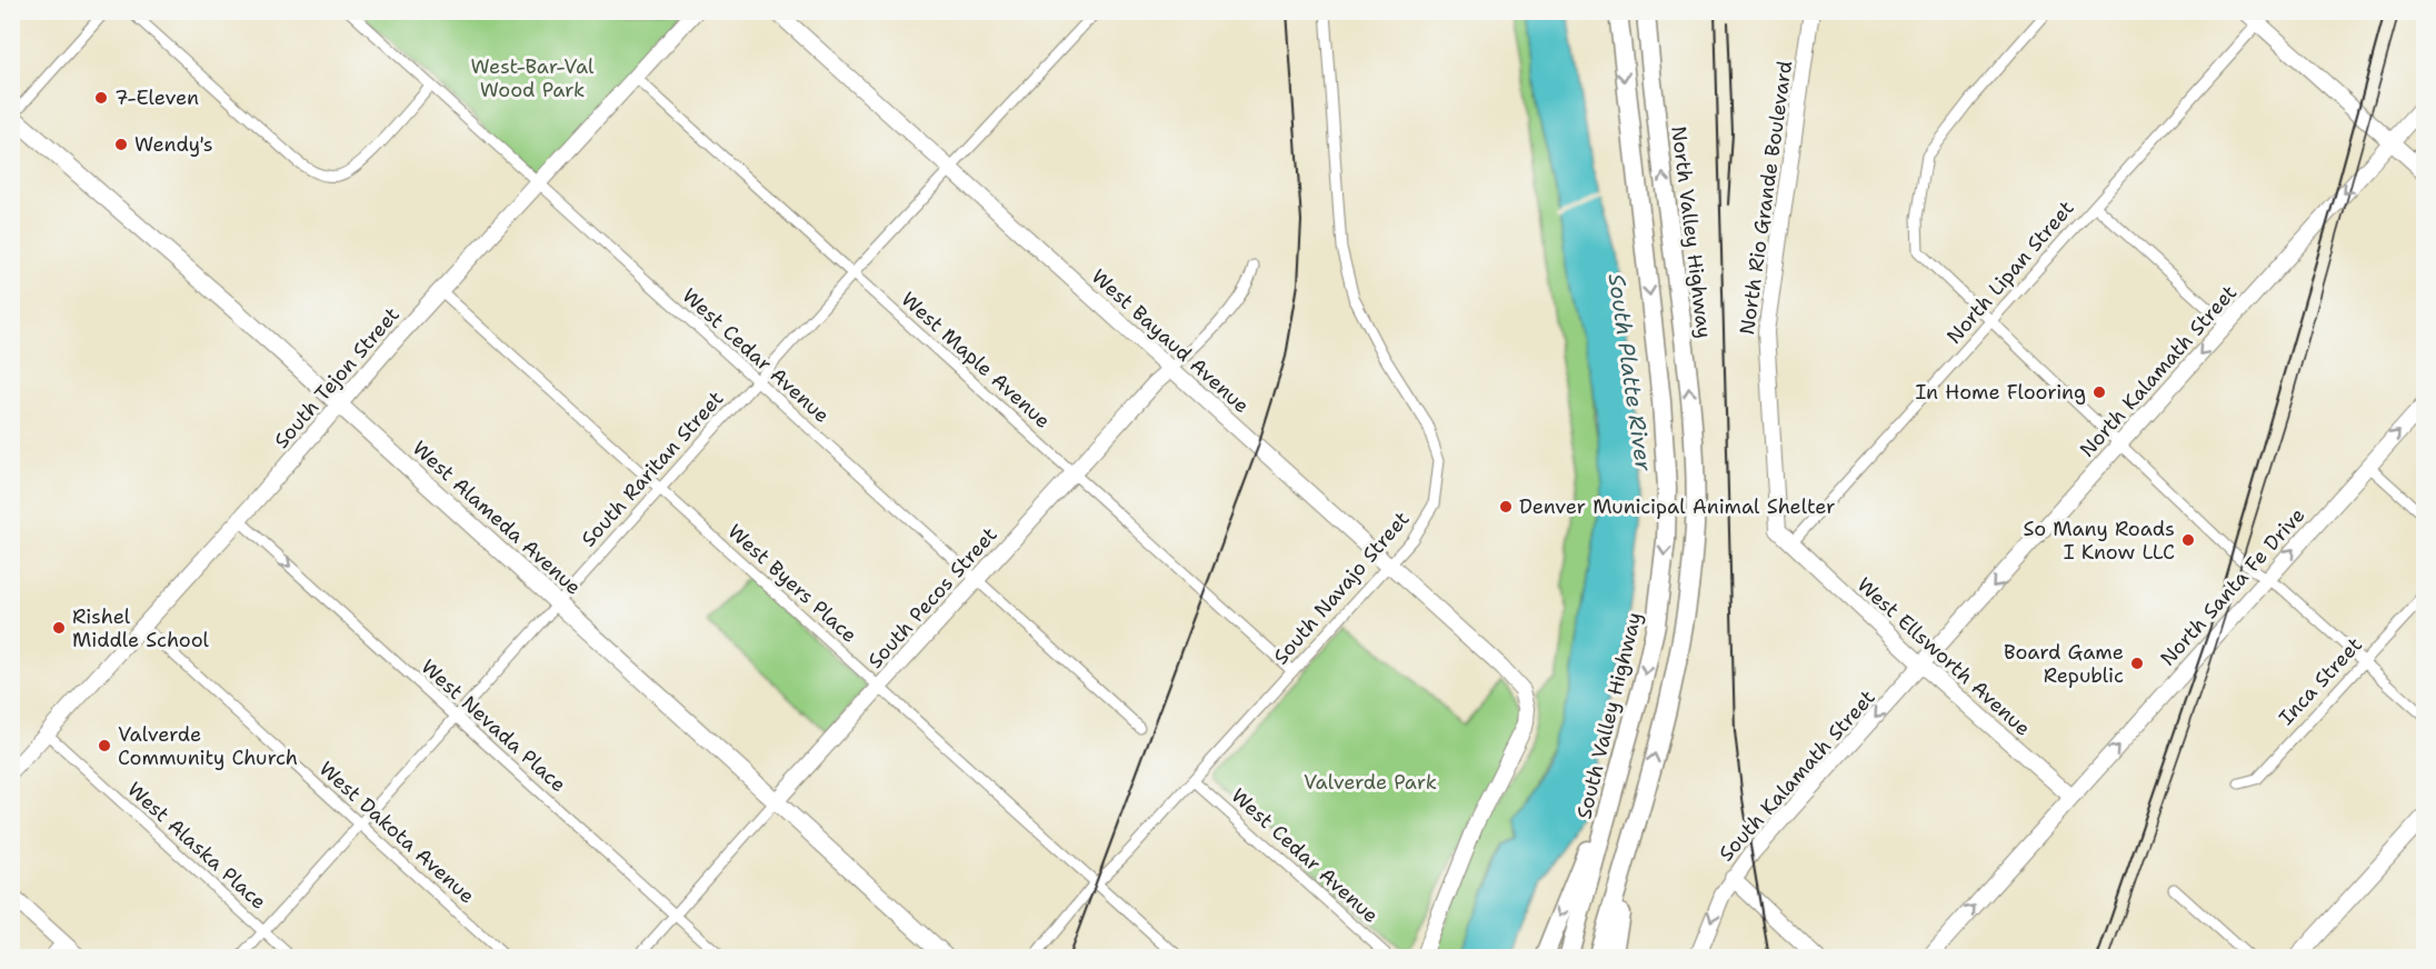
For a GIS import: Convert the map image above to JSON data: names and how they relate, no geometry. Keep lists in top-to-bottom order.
{
  "streets": {
    "highway": ["North Valley Highway", "South Valley Highway"],
    "main road": ["West Alameda Avenue"],
    "street": [
      "North Rio Grande Boulevard",
      "North Lipan Street",
      "West Bayaud Avenue",
      "West Cedar Avenue",
      "West Maple Avenue",
      "North Kalamath Street",
      "South Tejon Street",
      "South Raritan Street",
      "West Byers Place",
      "North Santa Fe Drive",
      "South Navajo Street",
      "South Pecos Street",
      "West Ellsworth Avenue",
      "Inca Street",
      "West Nevada Place",
      "South Kalamath Street",
      "West Dakota Avenue",
      "West Alaska Place"
    ]
  },
  "crossings": [
    ["North Rio Grande Boulevard", "North Lipan Street"],
    ["North Rio Grande Boulevard", "West Ellsworth Avenue"],
    ["North Lipan Street", "West Ellsworth Avenue"],
    ["West Bayaud Avenue", "South Raritan Street"],
    ["West Bayaud Avenue", "South Navajo Street"],
    ["West Bayaud Avenue", "South Pecos Street"],
    ["West Cedar Avenue", "South Tejon Street"],
    ["West Cedar Avenue", "South Raritan Street"],
    ["West Cedar Avenue", "South Navajo Street"],
    ["West Cedar Avenue", "South Pecos Street"],
    ["West Maple Avenue", "South Tejon Street"],
    ["West Maple Avenue", "South Raritan Street"],
    ["West Maple Avenue", "South Navajo Street"],
    ["West Maple Avenue", "South Pecos Street"],
    ["North Kalamath Street", "West Ellsworth Avenue"],
    ["North Kalamath Street", "South Kalamath Street"],
    ["South Tejon Street", "West Alameda Avenue"],
    ["South Tejon Street", "West Byers Place"],
    ["South Tejon Street", "West Nevada Place"],
    ["South Tejon Street", "West Dakota Avenue"],
    ["South Tejon Street", "West Alaska Place"],
    ["South Raritan Street", "West Alameda Avenue"],
    ["South Raritan Street", "West Byers Place"],
    ["South Raritan Street", "West Nevada Place"],
    ["South Raritan Street", "West Dakota Avenue"],
    ["South Raritan Street", "West Alaska Place"],
    ["West Alameda Avenue", "South Pecos Street"],
    ["West Byers Place", "South Navajo Street"],
    ["West Byers Place", "South Pecos Street"],
    ["North Santa Fe Drive", "West Ellsworth Avenue"],
    ["South Pecos Street", "West Nevada Place"],
    ["West Ellsworth Avenue", "South Kalamath Street"]
  ],
  "one_way": [
    "North Valley Highway",
    "North Kalamath Street",
    "North Santa Fe Drive",
    "South Valley Highway",
    "West Nevada Place",
    "South Kalamath Street"
  ],
  "water": ["South Platte River"],
  "parks": ["West-Bar-Val Wood Park", "Valverde Park"],
  "places": [
    "7-Eleven",
    "Wendy's",
    "In Home Flooring",
    "Denver Municipal Animal Shelter",
    "So Many Roads I Know LLC",
    "Rishel Middle School",
    "Board Game Republic",
    "Valverde Community Church"
  ]
}
